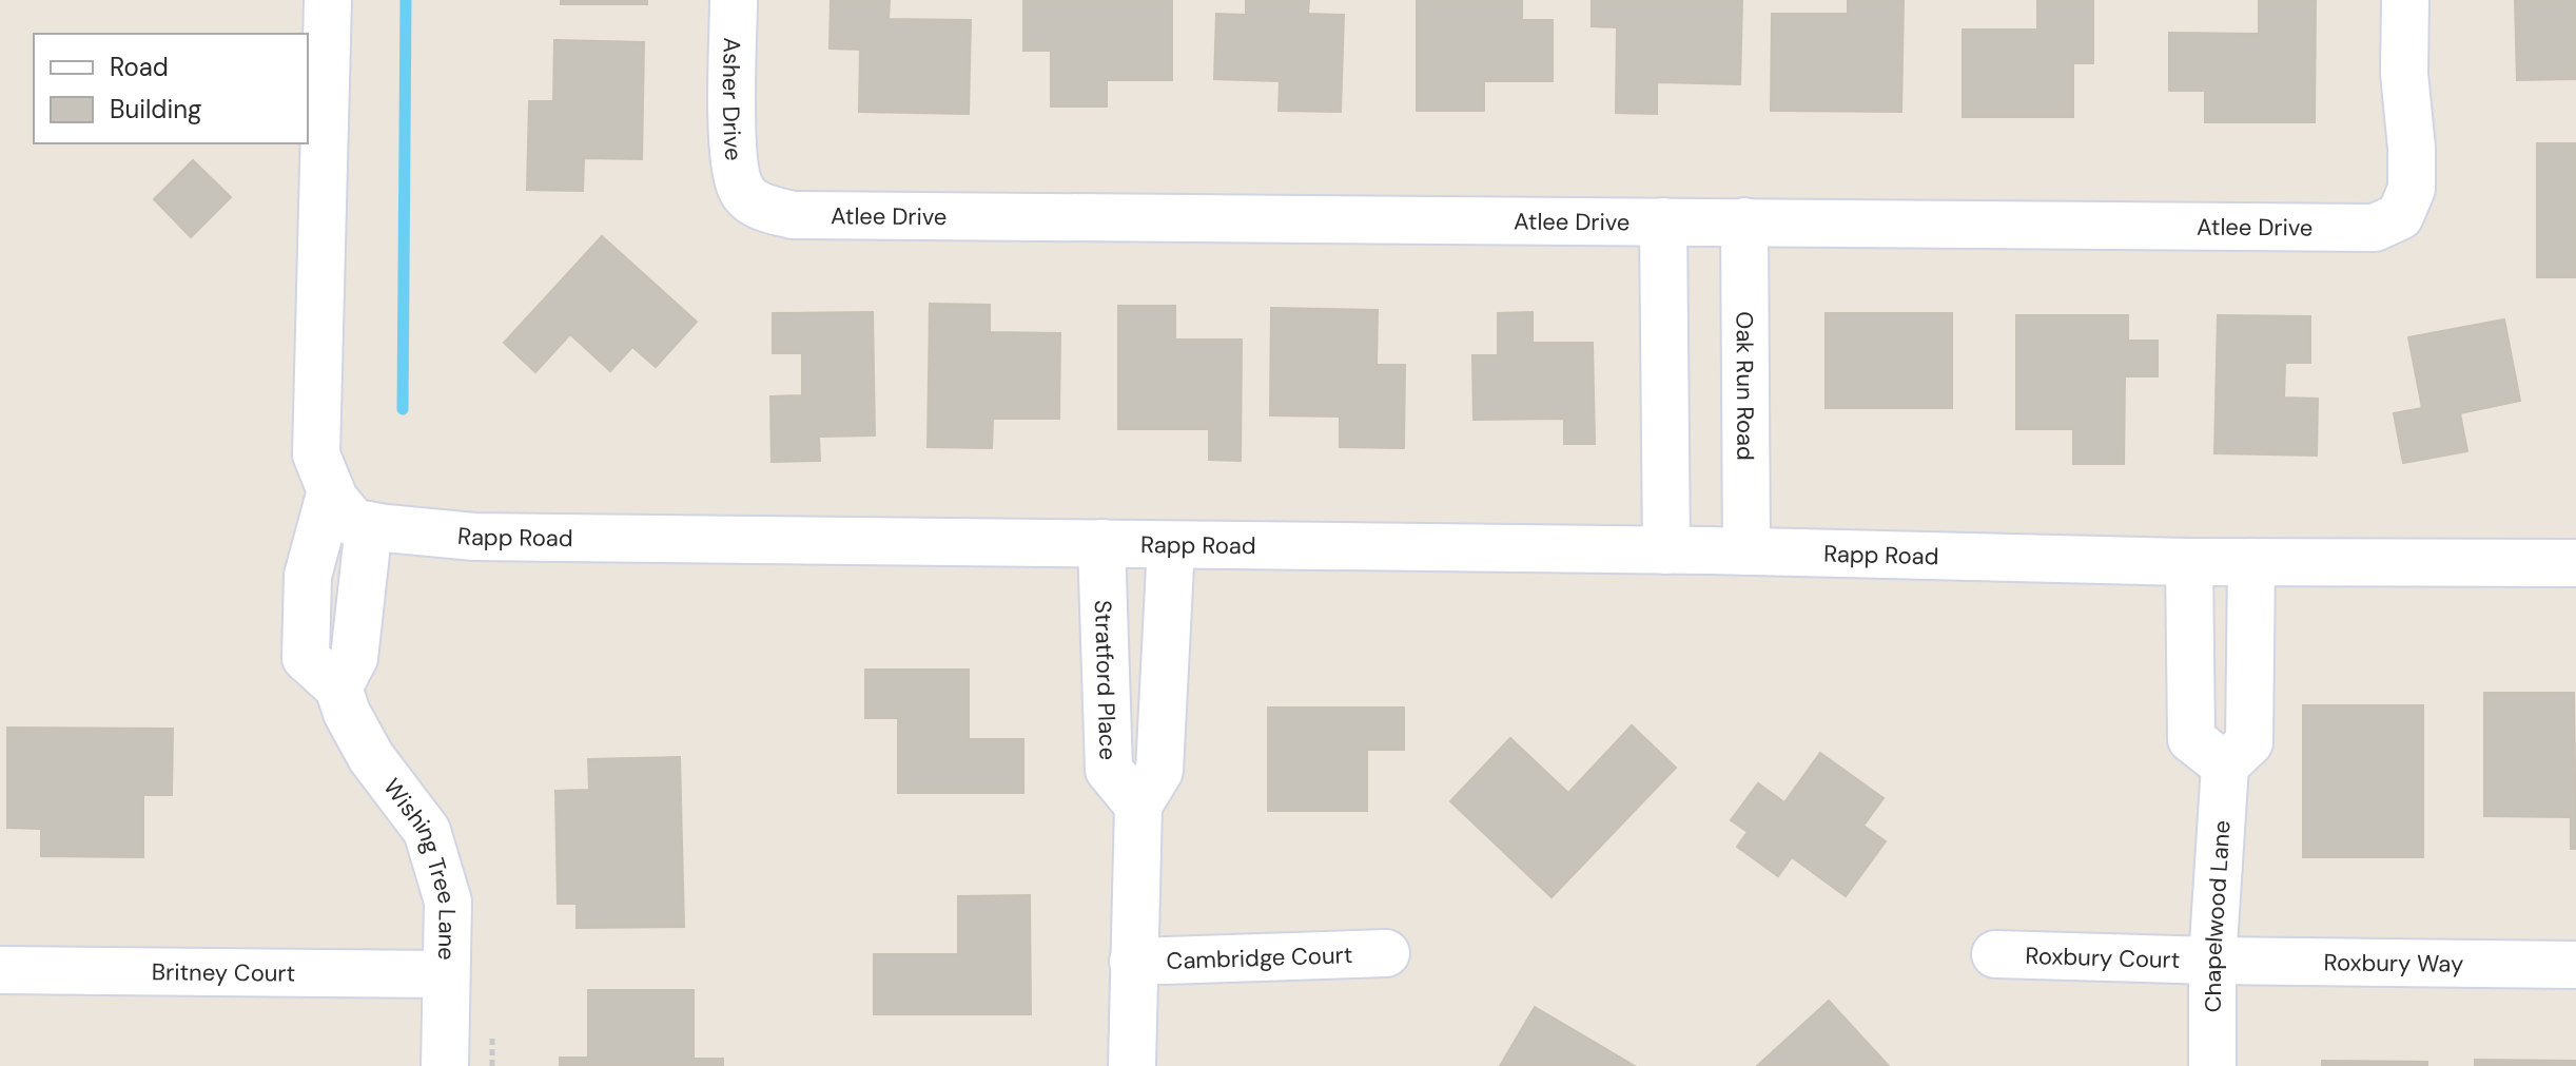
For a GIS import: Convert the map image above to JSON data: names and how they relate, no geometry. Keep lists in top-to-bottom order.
{
  "streets": {
    "street": [
      "Asher Drive",
      "Atlee Drive",
      "Oak Run Road",
      "Rapp Road",
      "Stratford Place",
      "Wishing Tree Lane",
      "Chapelwood Lane",
      "Cambridge Court",
      "Roxbury Court",
      "Roxbury Way",
      "Britney Court"
    ]
  },
  "crossings": [
    ["Asher Drive", "Atlee Drive"],
    ["Atlee Drive", "Oak Run Road"],
    ["Oak Run Road", "Rapp Road"],
    ["Rapp Road", "Stratford Place"],
    ["Rapp Road", "Wishing Tree Lane"],
    ["Wishing Tree Lane", "Britney Court"],
    ["Chapelwood Lane", "Roxbury Court"],
    ["Chapelwood Lane", "Roxbury Way"],
    ["Roxbury Court", "Roxbury Way"]
  ],
  "legend": ["Road", "Building"]
}
